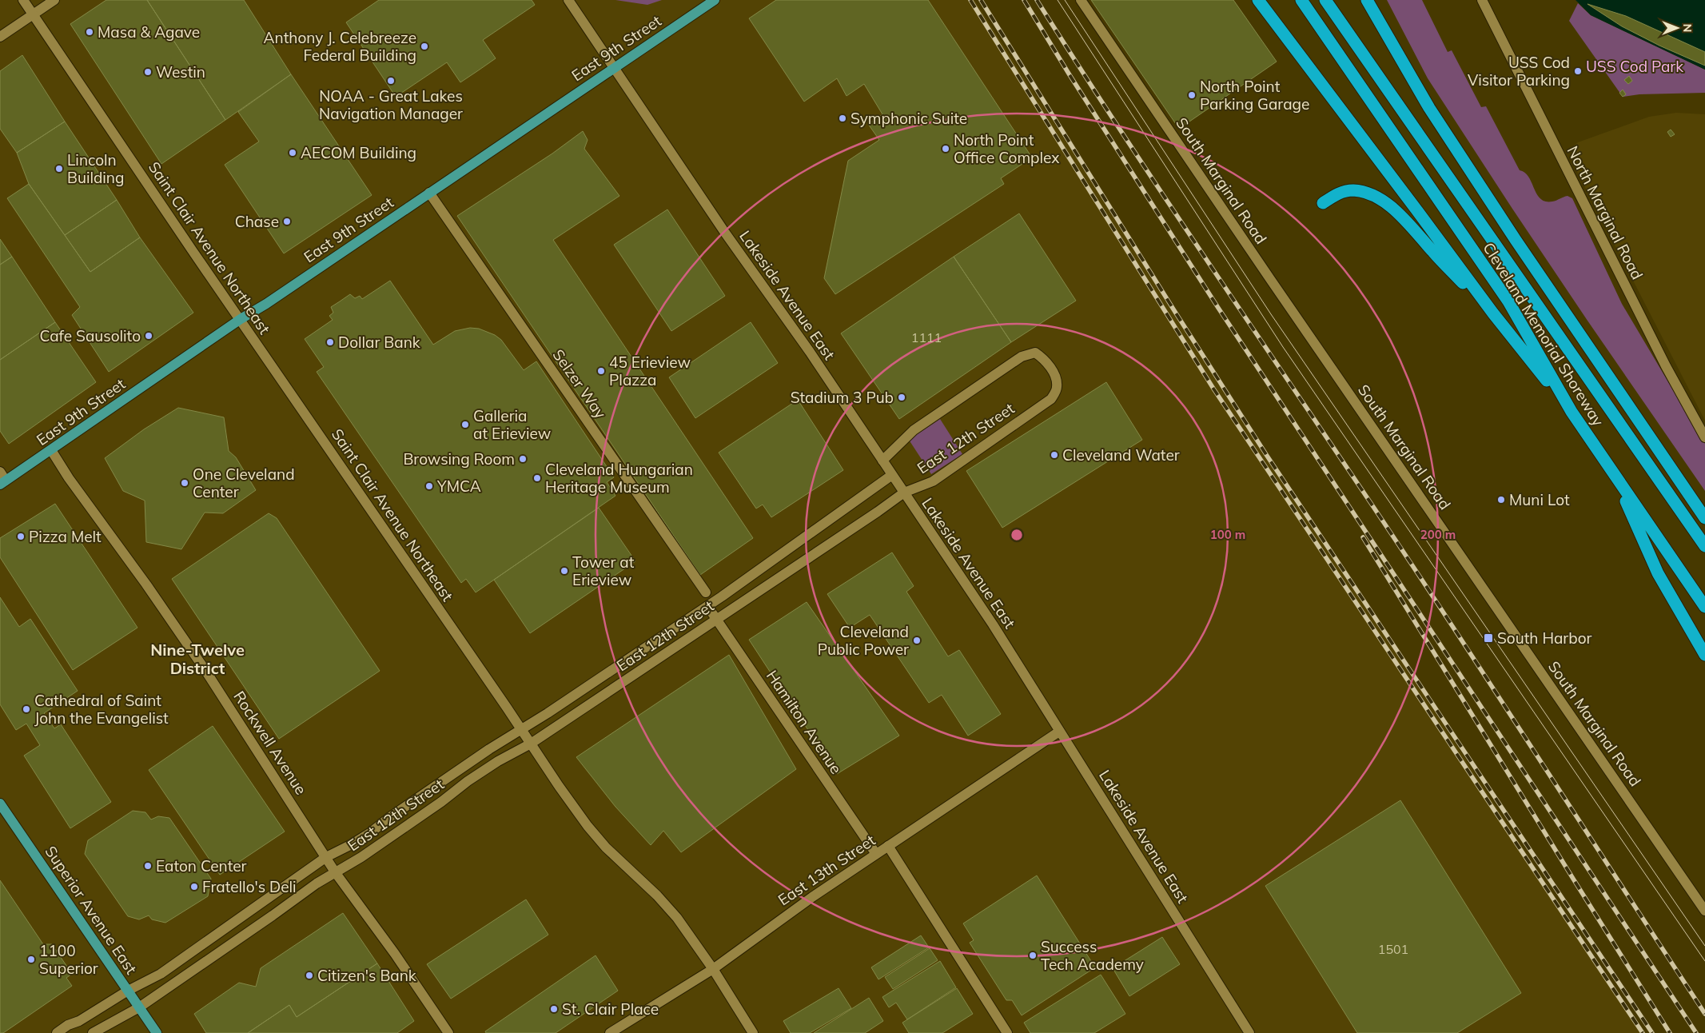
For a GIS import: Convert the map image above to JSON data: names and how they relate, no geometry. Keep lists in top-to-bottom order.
{
  "streets": {
    "highway": ["Cleveland Memorial Shoreway"],
    "main road": ["East 9th Street", "Superior Avenue East"],
    "street": [
      "South Marginal Road",
      "North Marginal Road",
      "Saint Clair Avenue Northeast",
      "Lakeside Avenue East",
      "Selzer Way",
      "East 12th Street",
      "Hamilton Avenue",
      "Rockwell Avenue",
      "East 13th Street"
    ]
  },
  "crossings": [
    ["East 9th Street", "Saint Clair Avenue Northeast"],
    ["East 9th Street", "Lakeside Avenue East"],
    ["East 9th Street", "Selzer Way"],
    ["East 9th Street", "Rockwell Avenue"],
    ["Saint Clair Avenue Northeast", "East 12th Street"],
    ["Saint Clair Avenue Northeast", "East 13th Street"],
    ["Lakeside Avenue East", "East 12th Street"],
    ["Lakeside Avenue East", "East 13th Street"],
    ["East 12th Street", "Hamilton Avenue"],
    ["East 12th Street", "Rockwell Avenue"],
    ["East 12th Street", "Superior Avenue East"],
    ["Hamilton Avenue", "East 13th Street"]
  ],
  "districts": ["Nine-Twelve District"],
  "parks": ["USS Cod Park"],
  "places": {
    "other": [
      "Masa & Agave",
      "Anthony J. Celebreeze Federal Building",
      "USS Cod Visitor Parking",
      "Westin",
      "NOAA - Great Lakes Navigation Manager",
      "North Point Parking Garage",
      "Symphonic Suite",
      "North Point Office Complex",
      "AECOM Building",
      "Lincoln Building",
      "Chase",
      "Cafe Sausolito",
      "Dollar Bank",
      "45 Erieview Plazza",
      "Stadium 3 Pub",
      "Galleria at Erieview",
      "Cleveland Water",
      "Browsing Room",
      "Cleveland Hungarian Heritage Museum",
      "One Cleveland Center",
      "YMCA",
      "Muni Lot",
      "Pizza Melt",
      "Tower at Erieview",
      "Cleveland Public Power",
      "Cathedral of Saint John the Evangelist",
      "Eaton Center",
      "Fratello's Deli",
      "Success Tech Academy",
      "1100 Superior",
      "Citizen's Bank",
      "St. Clair Place"
    ],
    "transit": ["South Harbor"]
  },
  "house_numbers": ["1111", "1501"],
  "north": "right",
  "rings": ["100 m", "200 m"]
}
